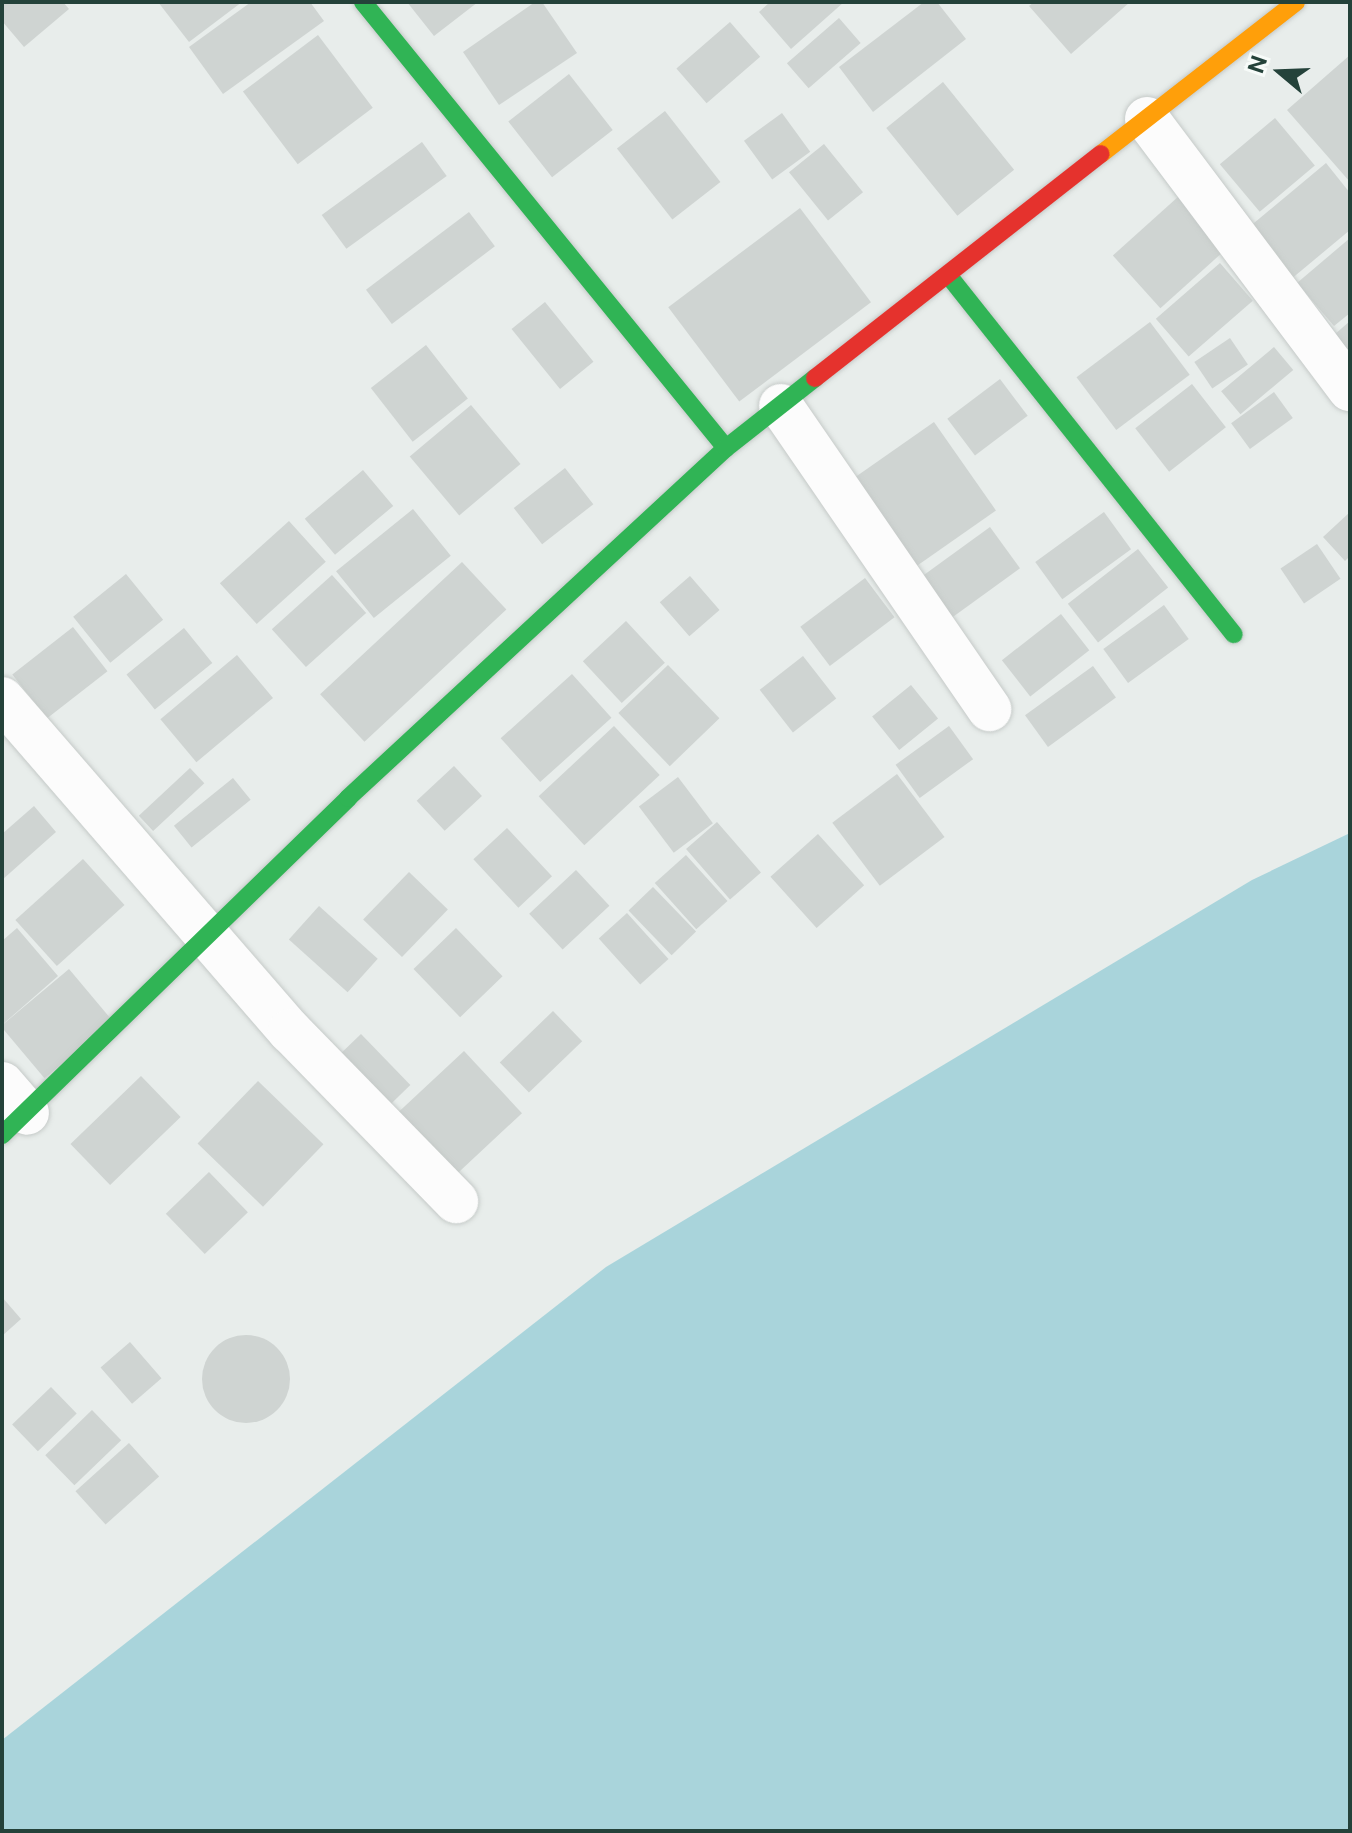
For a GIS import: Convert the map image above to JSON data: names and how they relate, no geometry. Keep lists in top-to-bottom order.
{
  "north": "left"
}
